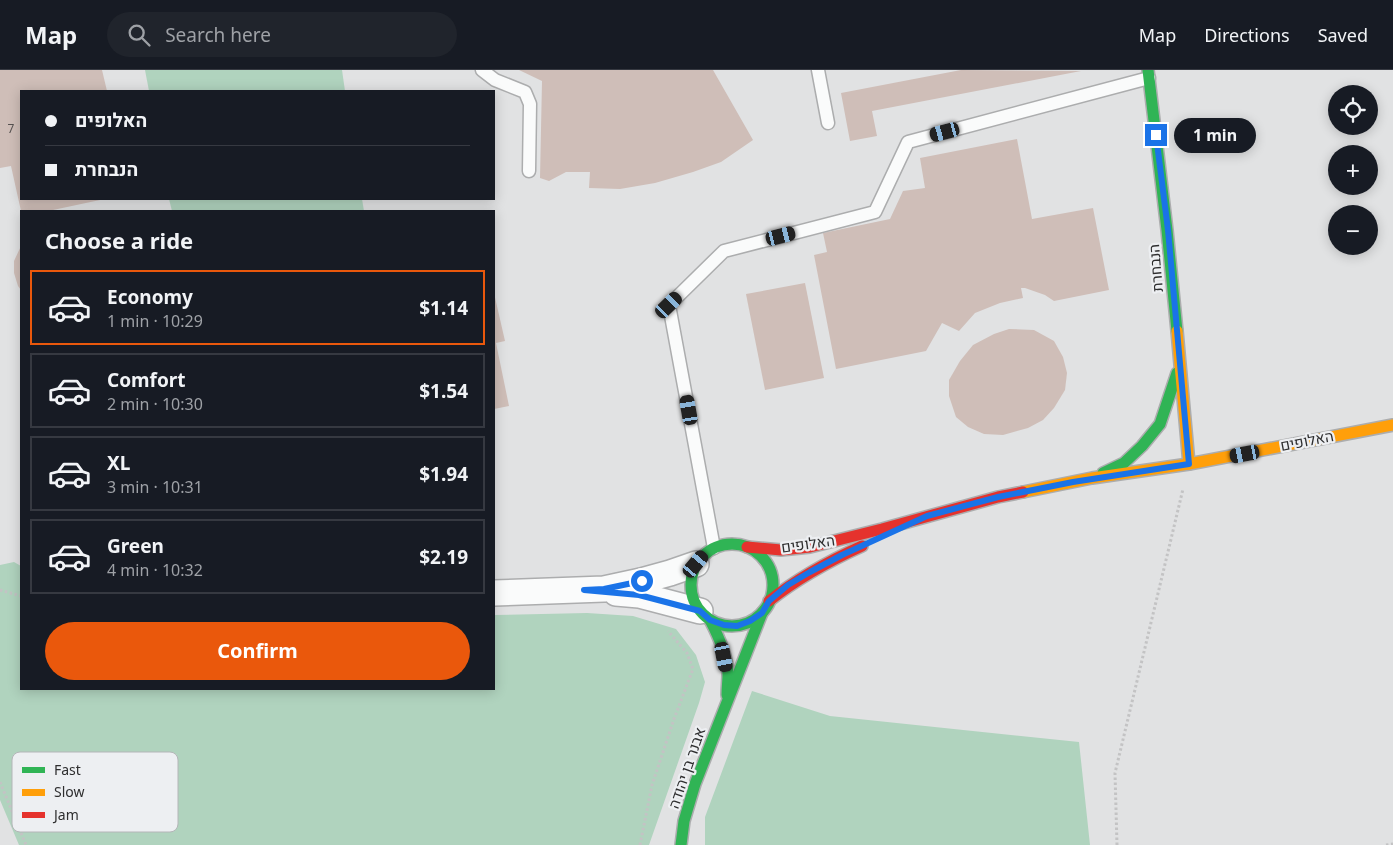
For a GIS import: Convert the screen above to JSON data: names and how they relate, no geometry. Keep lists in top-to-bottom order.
{
  "streets": {
    "street": ["הנבחרת", "האלופים", "אבנר בן יהודה"]
  },
  "crossings": [
    ["הנבחרת", "האלופים"],
    ["האלופים", "אבנר בן יהודה"]
  ],
  "house_numbers": ["7"],
  "legend": ["Fast", "Slow", "Jam"],
  "page": {
    "header": "Map",
    "search": "Search here",
    "nav": ["Map", "Directions", "Saved"],
    "map_buttons": ["+", "−"],
    "banner": ["האלופים", "הנבחרת"],
    "bubble": "1 min",
    "heading": "Choose a ride",
    "list": [
      {
        "name": "Economy",
        "note": "1 min · 10:29",
        "value": "$1.14"
      },
      {
        "name": "Comfort",
        "note": "2 min · 10:30",
        "value": "$1.54"
      },
      {
        "name": "XL",
        "note": "3 min · 10:31",
        "value": "$1.94"
      },
      {
        "name": "Green",
        "note": "4 min · 10:32",
        "value": "$2.19"
      }
    ],
    "buttons": "Confirm"
  }
}
